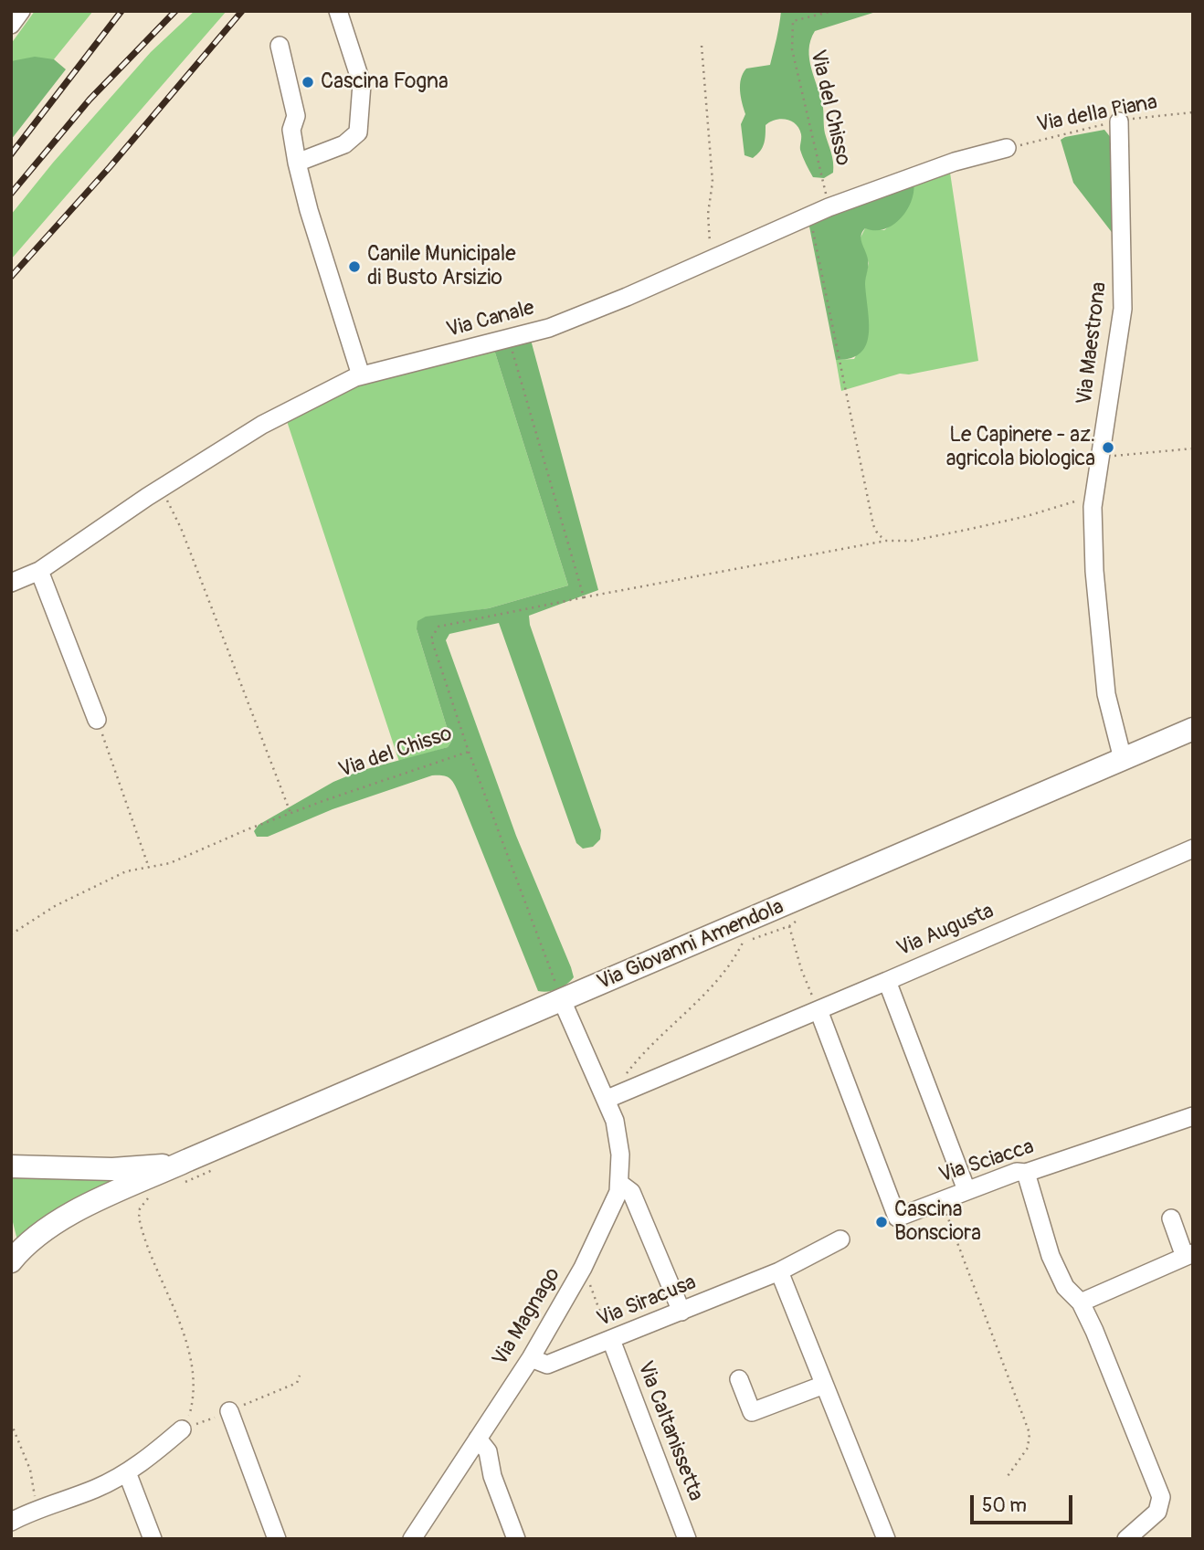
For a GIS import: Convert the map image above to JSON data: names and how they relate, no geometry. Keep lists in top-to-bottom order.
{
  "streets": {
    "main road": ["Via Giovanni Amendola"],
    "street": [
      "Via Canale",
      "Via Maestrona",
      "Via Augusta",
      "Via Sciacca",
      "Via Siracusa",
      "Via Magnago",
      "Via Caltanissetta"
    ],
    "path": ["Via del Chisso", "Via della Piana"]
  },
  "crossings": [
    ["Via del Chisso", "Via Canale"],
    ["Via del Chisso", "Via Maestrona"],
    ["Via della Piana", "Via Canale"],
    ["Via della Piana", "Via Maestrona"],
    ["Via Maestrona", "Via Giovanni Amendola"],
    ["Via Augusta", "Via Sciacca"],
    ["Via Giovanni Amendola", "Via Magnago"],
    ["Via Siracusa", "Via Magnago"],
    ["Via Siracusa", "Via Caltanissetta"]
  ],
  "places": [
    "Cascina Fogna",
    "Canile Municipale di Busto Arsizio",
    "Le Capinere - az. agricola biologica",
    "Cascina Bonsciora"
  ],
  "scale_bar": "50 m"
}
